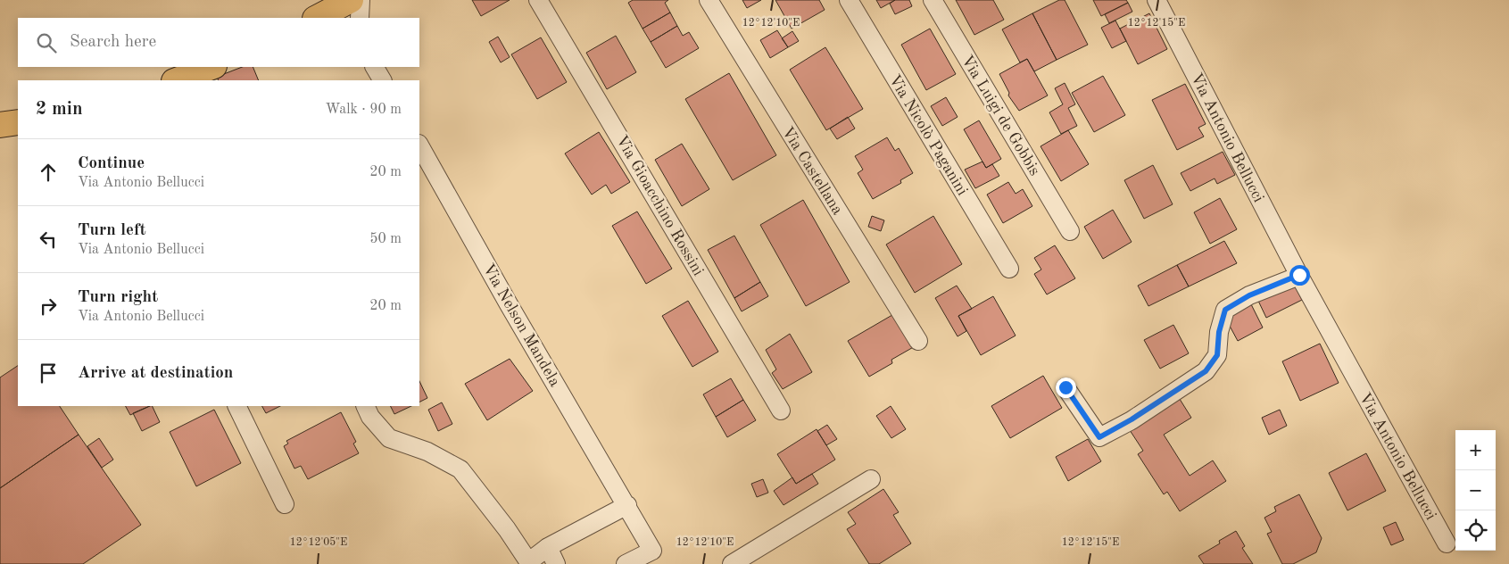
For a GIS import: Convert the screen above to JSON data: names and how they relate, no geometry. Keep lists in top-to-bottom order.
{
  "streets": {
    "street": [
      "Via Luigi de Gobbis",
      "Via Nicolò Paganini",
      "Via Antonio Bellucci",
      "Via Castellana",
      "Via Gioacchino Rossini",
      "Via Nelson Mandela"
    ]
  },
  "page": {
    "search": "Search here",
    "heading": ["2 min", "Walk · 90 m"],
    "list": [
      ["Continue", "Via Antonio Bellucci", "20 m"],
      ["Turn left", "Via Antonio Bellucci", "50 m"],
      ["Turn right", "Via Antonio Bellucci", "20 m"],
      "Arrive at destination"
    ],
    "map_buttons": ["+", "−"]
  },
  "coordinates": ["12°12'10\"E", "12°12'15\"E", "12°12'05\"E"]
}
